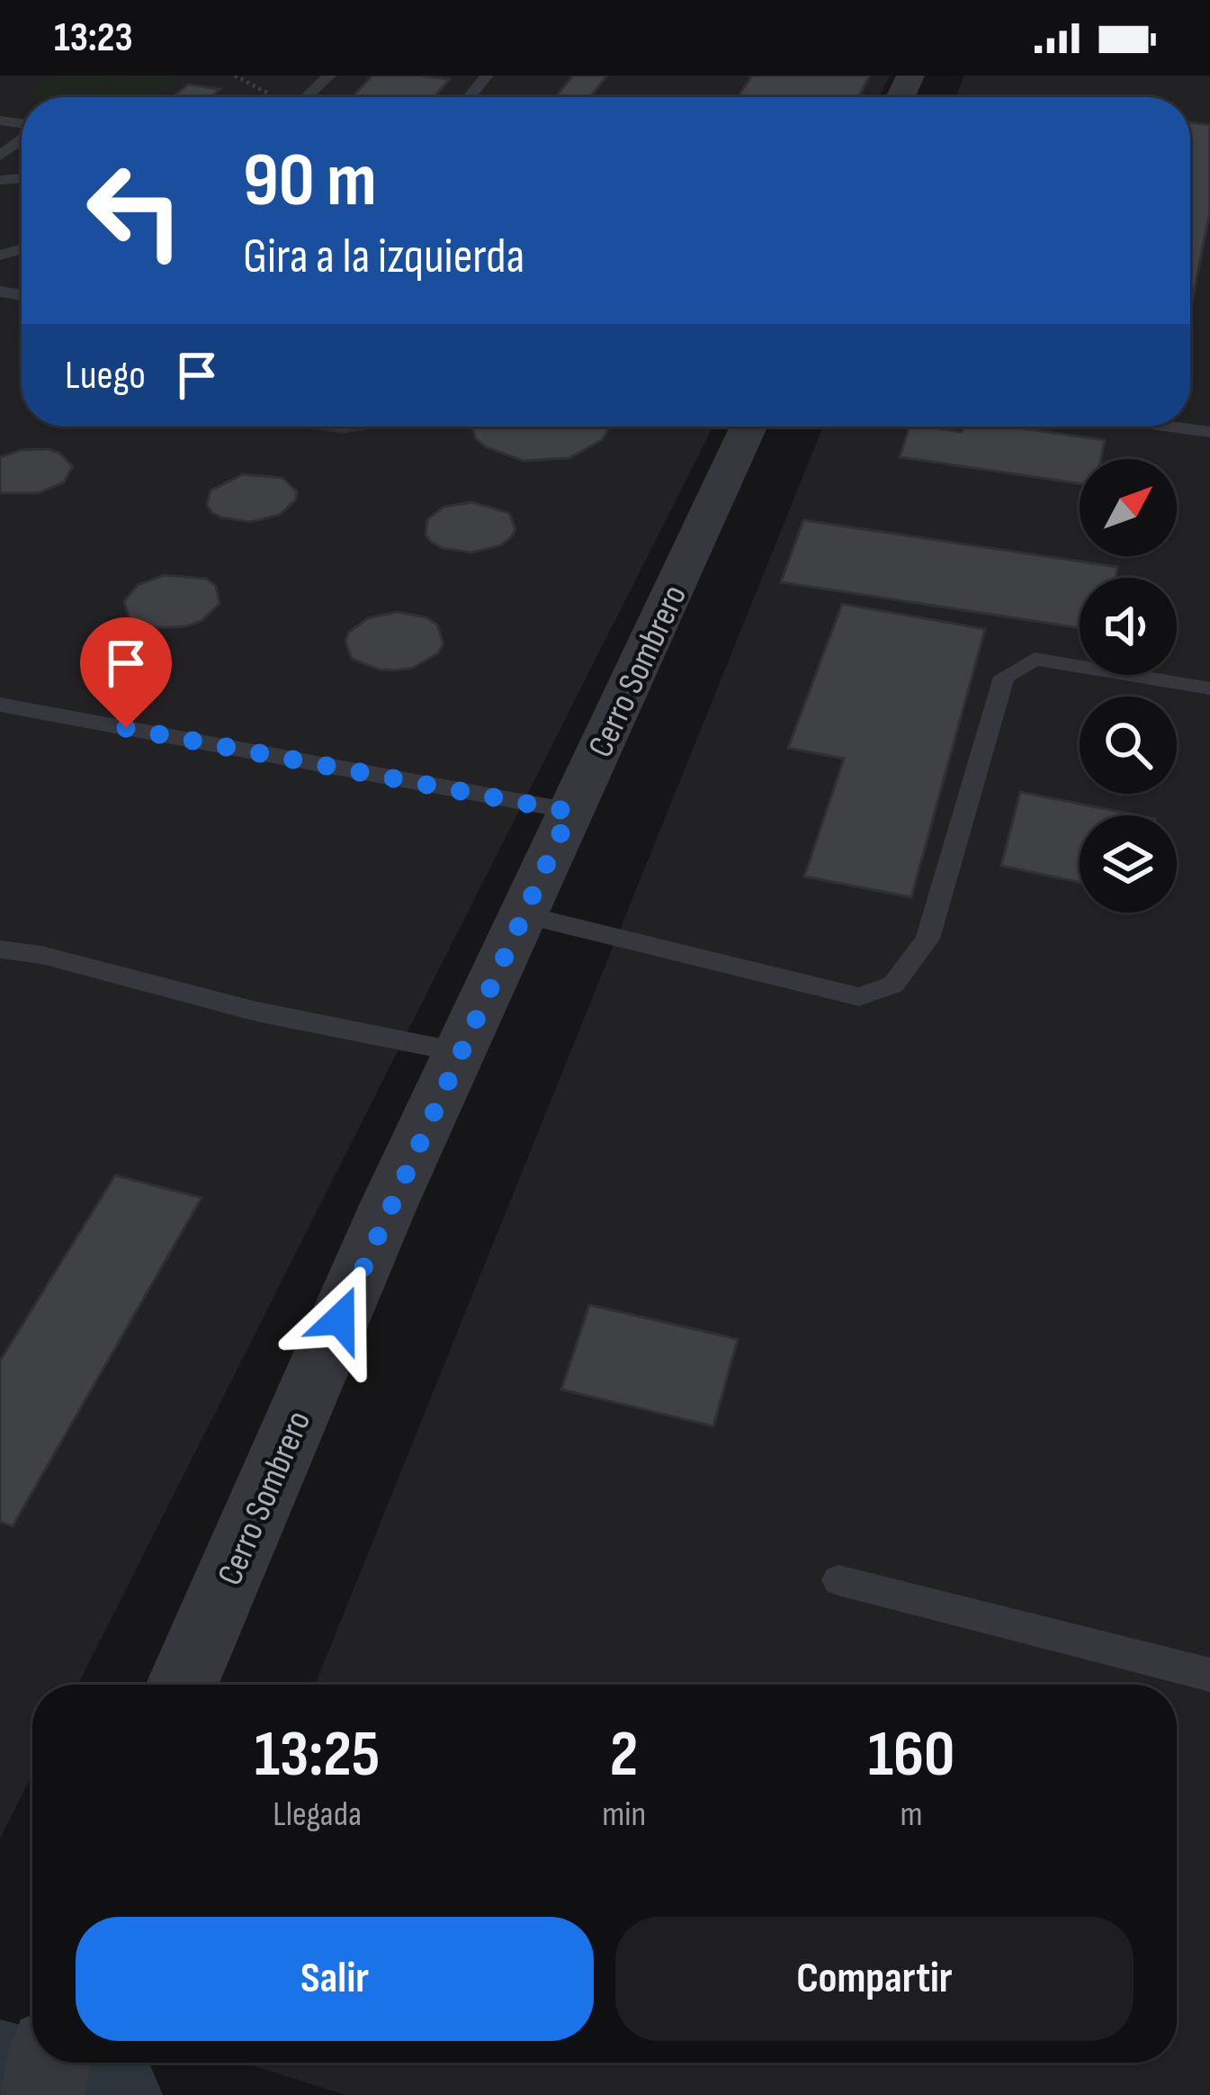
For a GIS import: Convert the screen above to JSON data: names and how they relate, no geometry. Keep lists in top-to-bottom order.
{
  "streets": {
    "street": ["Cerro Sombrero"]
  },
  "north": "top right",
  "page": {
    "status": "13:23",
    "turn": ["90 m", "Gira a la izquierda"],
    "then": "Luego",
    "eta": [
      "13:25",
      "Llegada",
      "2",
      "min",
      "160",
      "m"
    ],
    "buttons": ["Salir", "Compartir"]
  }
}
